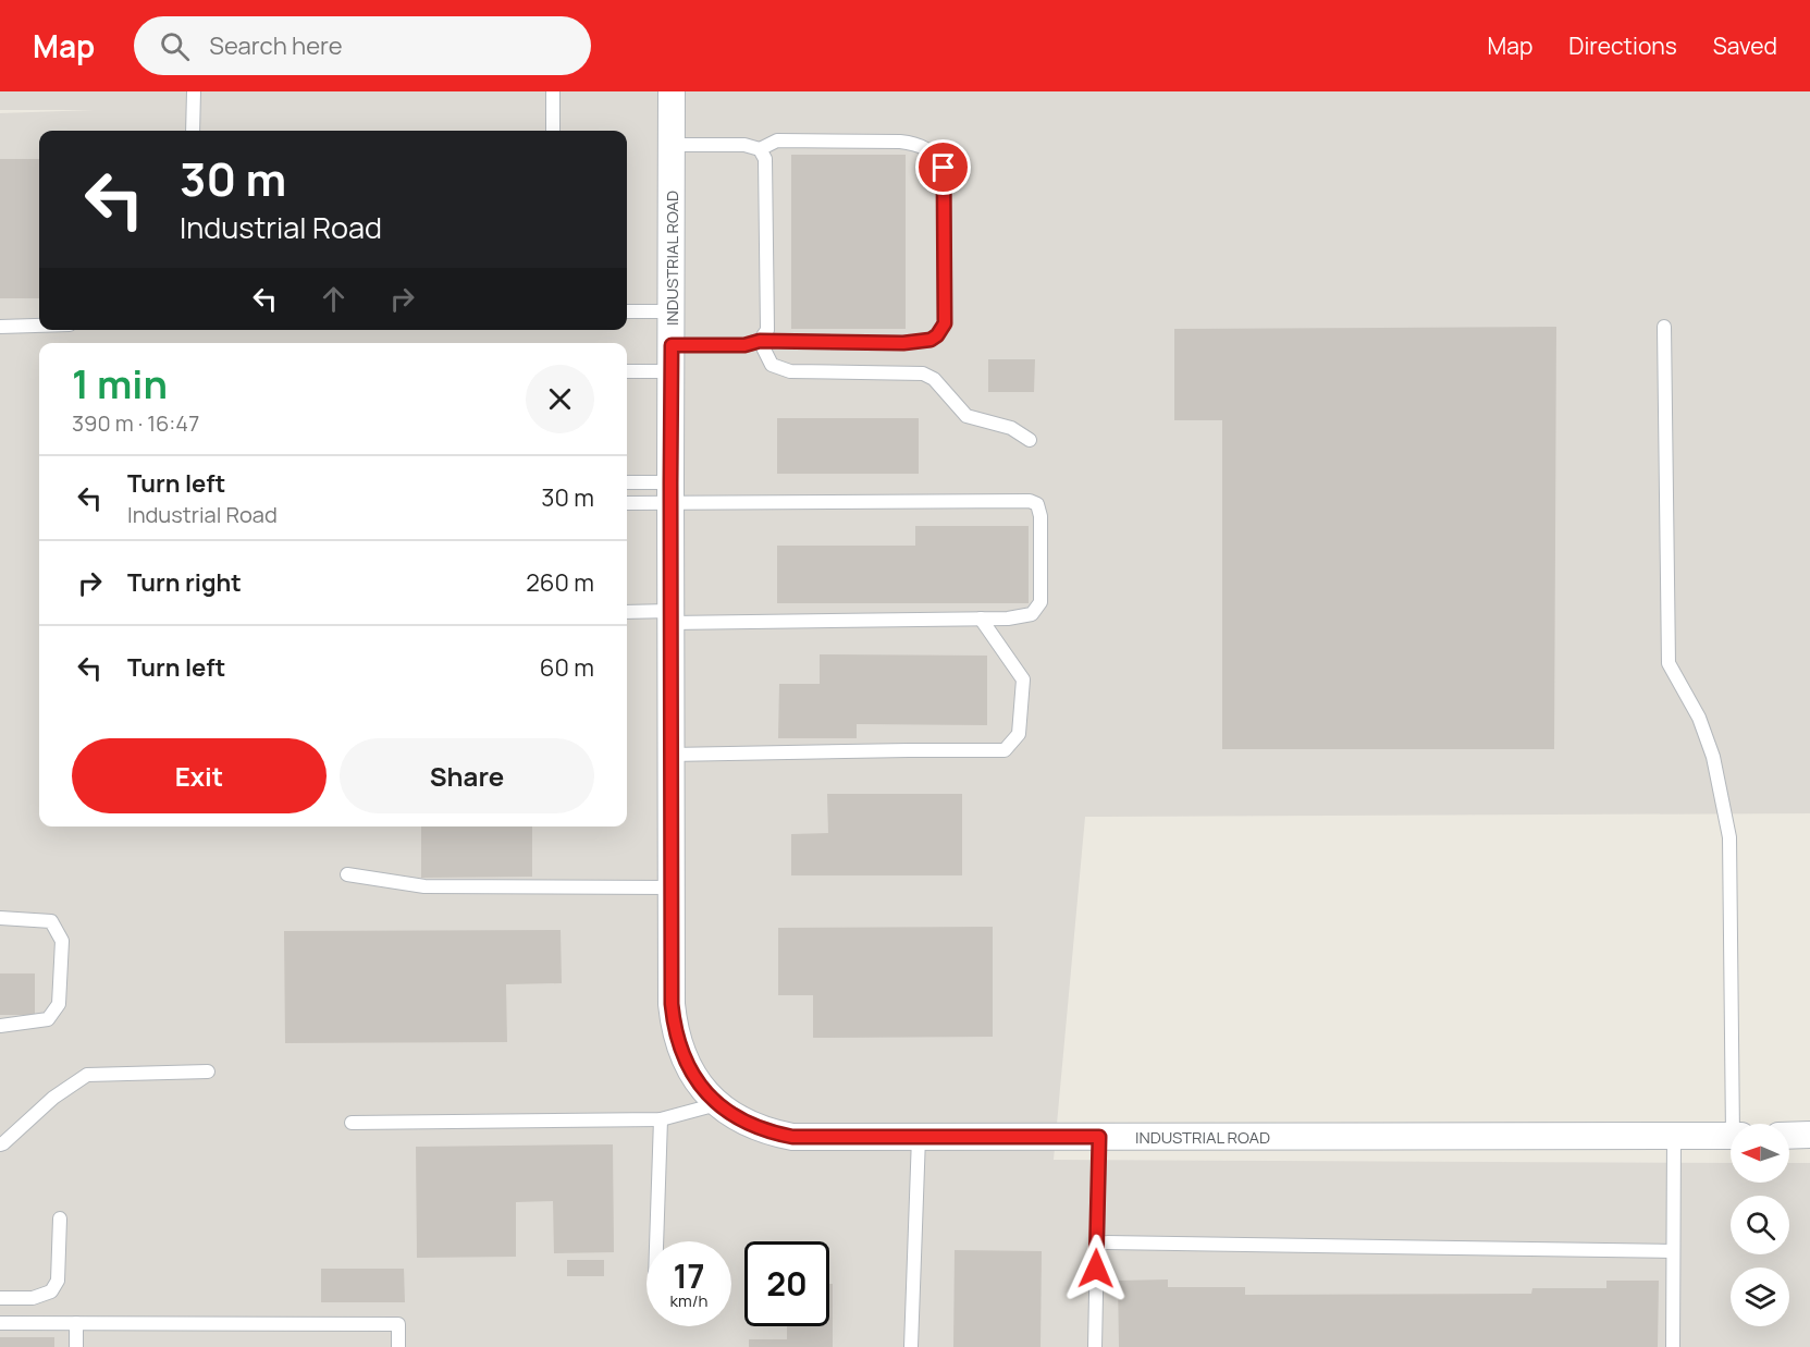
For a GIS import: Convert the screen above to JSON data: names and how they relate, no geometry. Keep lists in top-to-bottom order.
{
  "streets": {
    "street": ["INDUSTRIAL ROAD"]
  },
  "north": "left",
  "page": {
    "header": "Map",
    "search": "Search here",
    "nav": ["Map", "Directions", "Saved"],
    "turn": ["30 m", "Industrial Road"],
    "heading": ["1 min", "390 m · 16:47"],
    "list": [
      {
        "name": "Turn left",
        "note": "Industrial Road",
        "value": "30 m"
      },
      {
        "name": "Turn right",
        "value": "260 m"
      },
      {
        "name": "Turn left",
        "value": "60 m"
      }
    ],
    "buttons": ["Exit", "Share"],
    "speed": "17 km/h",
    "limit": "20"
  }
}
